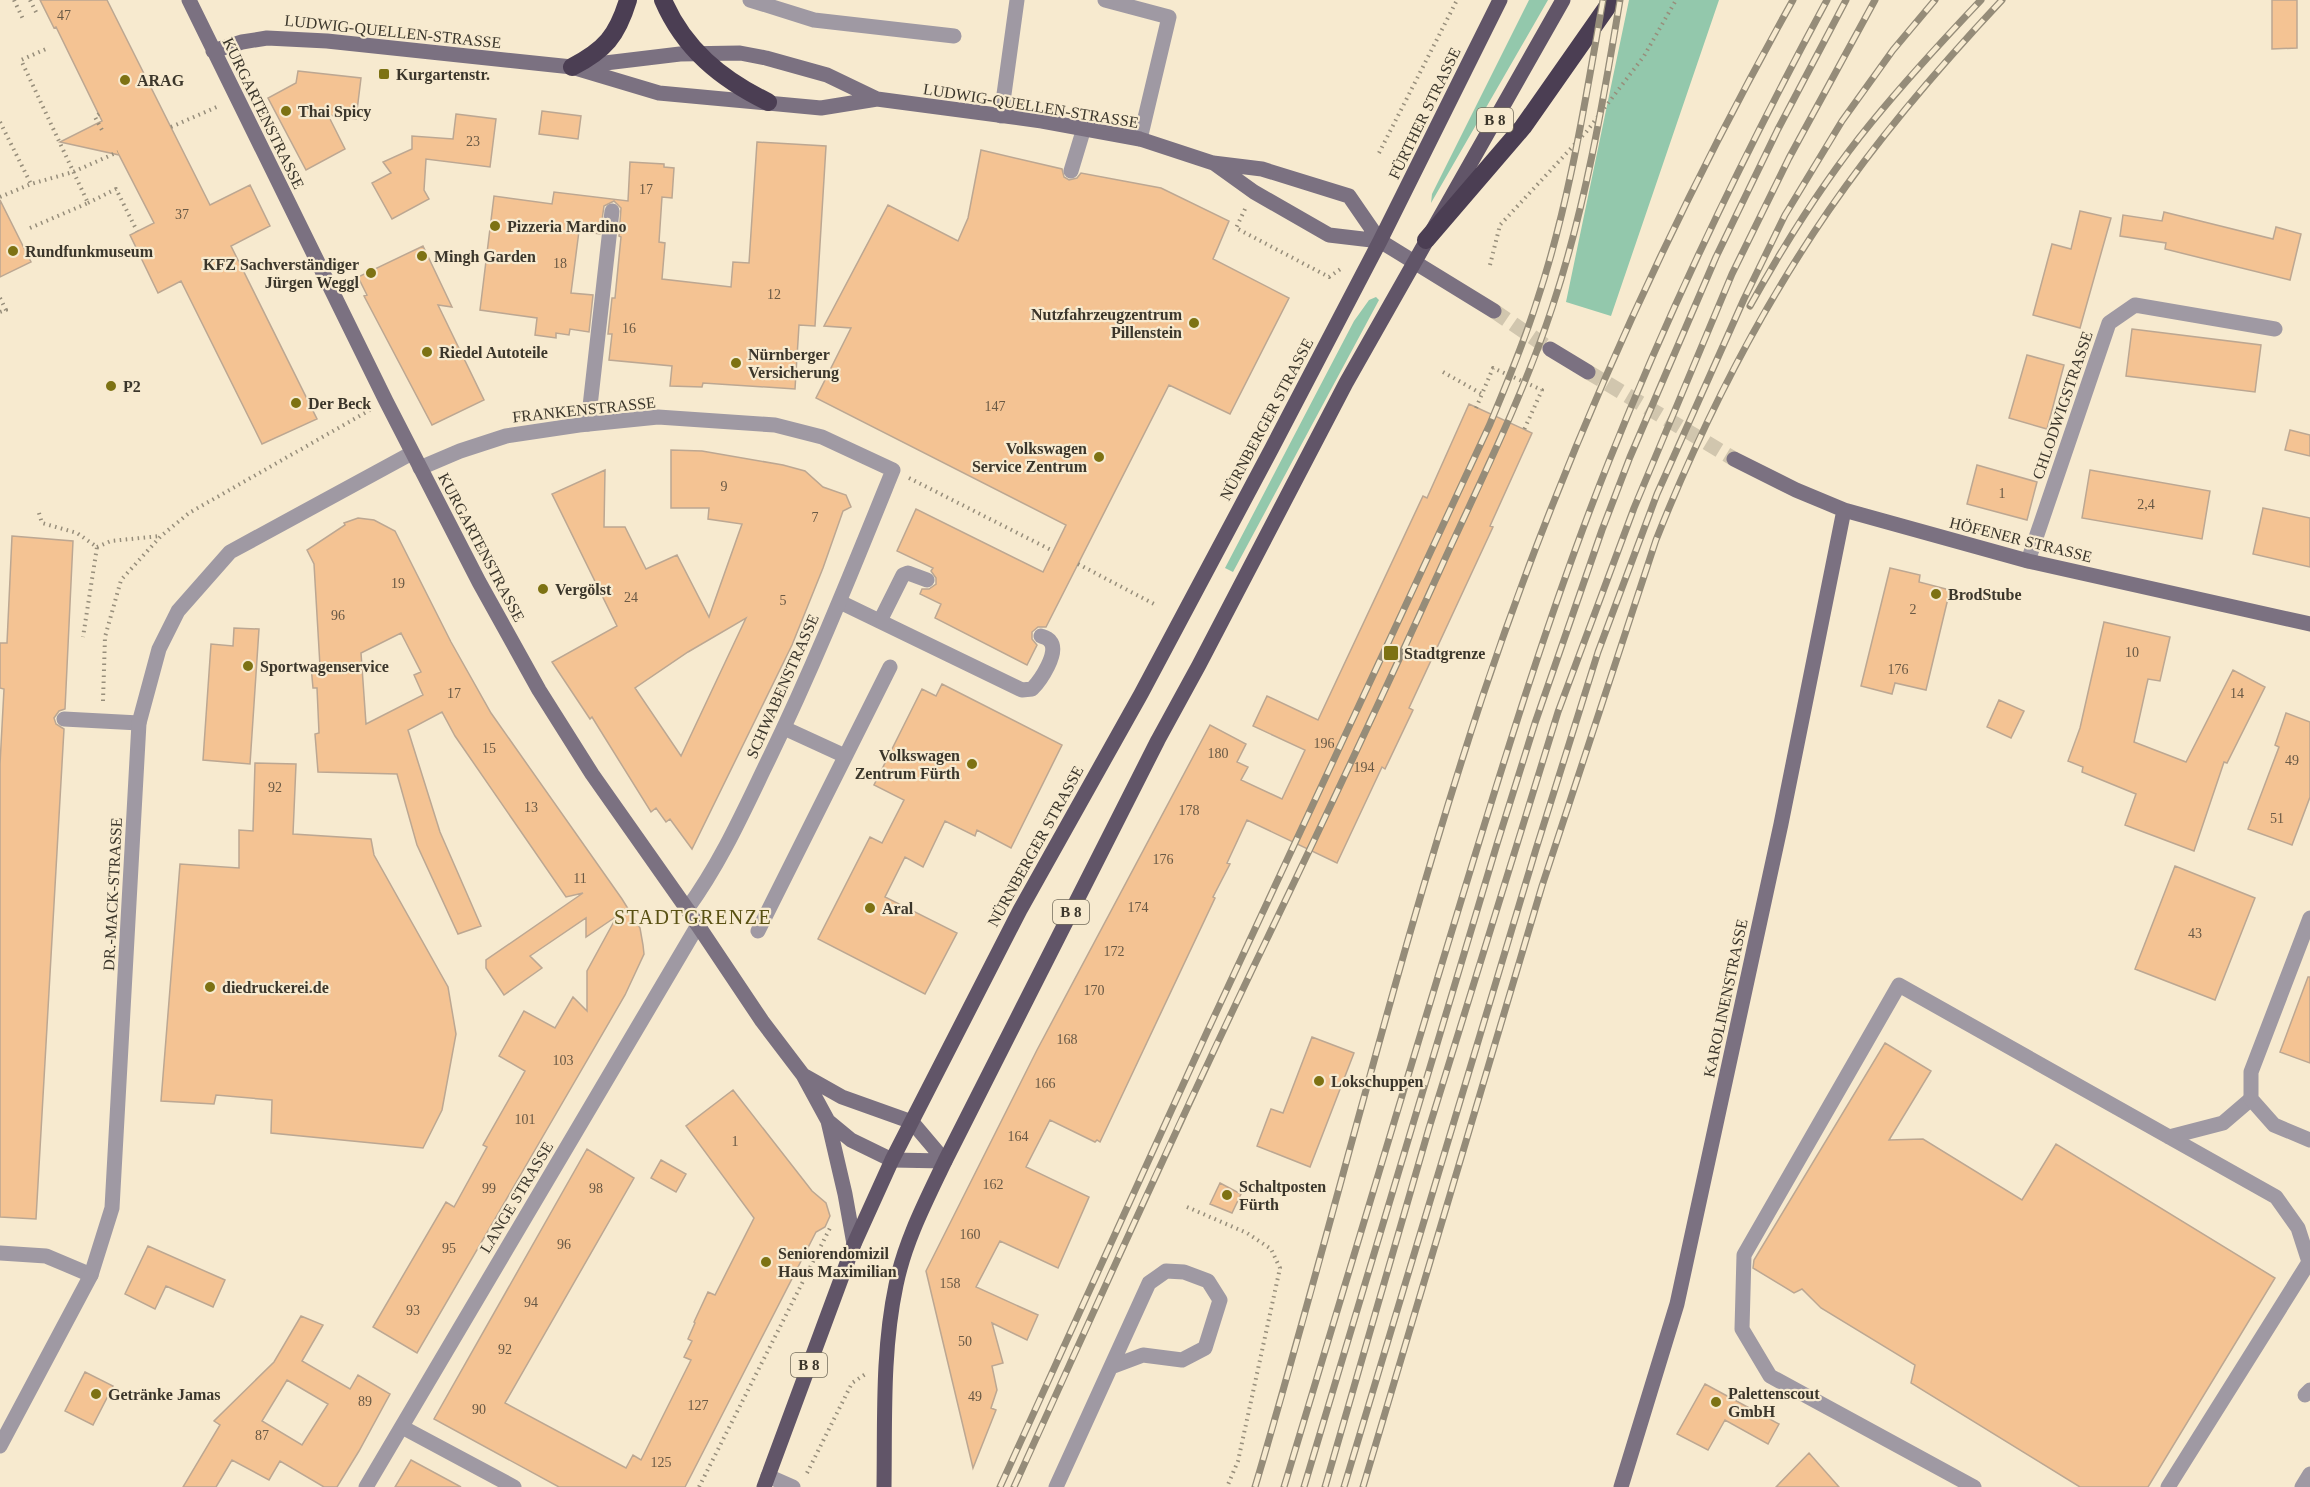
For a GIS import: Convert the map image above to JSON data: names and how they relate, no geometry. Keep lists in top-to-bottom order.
{
  "streets": {
    "main road": ["FÜRTHER STRASSE", "B 8", "NÜRNBERGER STRASSE"],
    "street": [
      "LUDWIG-QUELLEN-STRASSE",
      "KURGARTENSTRASSE",
      "CHLODWIGSTRASSE",
      "FRANKENSTRASSE",
      "HÖFENER STRASSE",
      "SCHWABENSTRASSE",
      "DR.-MACK-STRASSE",
      "KAROLINENSTRASSE",
      "LANGE STRASSE"
    ]
  },
  "crossings": [
    ["LUDWIG-QUELLEN-STRASSE", "KURGARTENSTRASSE"],
    ["LUDWIG-QUELLEN-STRASSE", "FÜRTHER STRASSE"],
    ["LUDWIG-QUELLEN-STRASSE", "NÜRNBERGER STRASSE"],
    ["KURGARTENSTRASSE", "B 8"],
    ["KURGARTENSTRASSE", "FRANKENSTRASSE"],
    ["KURGARTENSTRASSE", "NÜRNBERGER STRASSE"],
    ["KURGARTENSTRASSE", "SCHWABENSTRASSE"],
    ["KURGARTENSTRASSE", "DR.-MACK-STRASSE"],
    ["KURGARTENSTRASSE", "LANGE STRASSE"],
    ["FÜRTHER STRASSE", "NÜRNBERGER STRASSE"],
    ["CHLODWIGSTRASSE", "HÖFENER STRASSE"],
    ["FRANKENSTRASSE", "SCHWABENSTRASSE"],
    ["HÖFENER STRASSE", "KAROLINENSTRASSE"]
  ],
  "districts": ["STADTGRENZE"],
  "places": {
    "transit": ["Kurgartenstr.", "Stadtgrenze"],
    "other": [
      "ARAG",
      "Thai Spicy",
      "Pizzeria Mardino",
      "Rundfunkmuseum",
      "Mingh Garden",
      "KFZ Sachverständiger Jürgen Weggl",
      "Nutzfahrzeugzentrum Pillenstein",
      "Riedel Autoteile",
      "Nürnberger Versicherung",
      "P2",
      "Der Beck",
      "Volkswagen Service Zentrum",
      "Vergölst",
      "BrodStube",
      "Sportwagenservice",
      "Volkswagen Zentrum Fürth",
      "Aral",
      "diedruckerei.de",
      "Lokschuppen",
      "Schaltposten Fürth",
      "Seniorendomizil Haus Maximilian",
      "Getränke Jamas",
      "Palettenscout GmbH"
    ]
  },
  "house_numbers": [
    "47",
    "23",
    "17",
    "37",
    "18",
    "12",
    "16",
    "147",
    "9",
    "1",
    "2,4",
    "7",
    "19",
    "24",
    "5",
    "2",
    "96",
    "10",
    "176",
    "17",
    "14",
    "196",
    "15",
    "180",
    "49",
    "194",
    "92",
    "13",
    "178",
    "51",
    "176",
    "11",
    "174",
    "43",
    "172",
    "170",
    "168",
    "103",
    "166",
    "101",
    "164",
    "1",
    "162",
    "99",
    "98",
    "160",
    "96",
    "95",
    "158",
    "94",
    "93",
    "50",
    "92",
    "49",
    "89",
    "127",
    "90",
    "87",
    "125"
  ]
}
